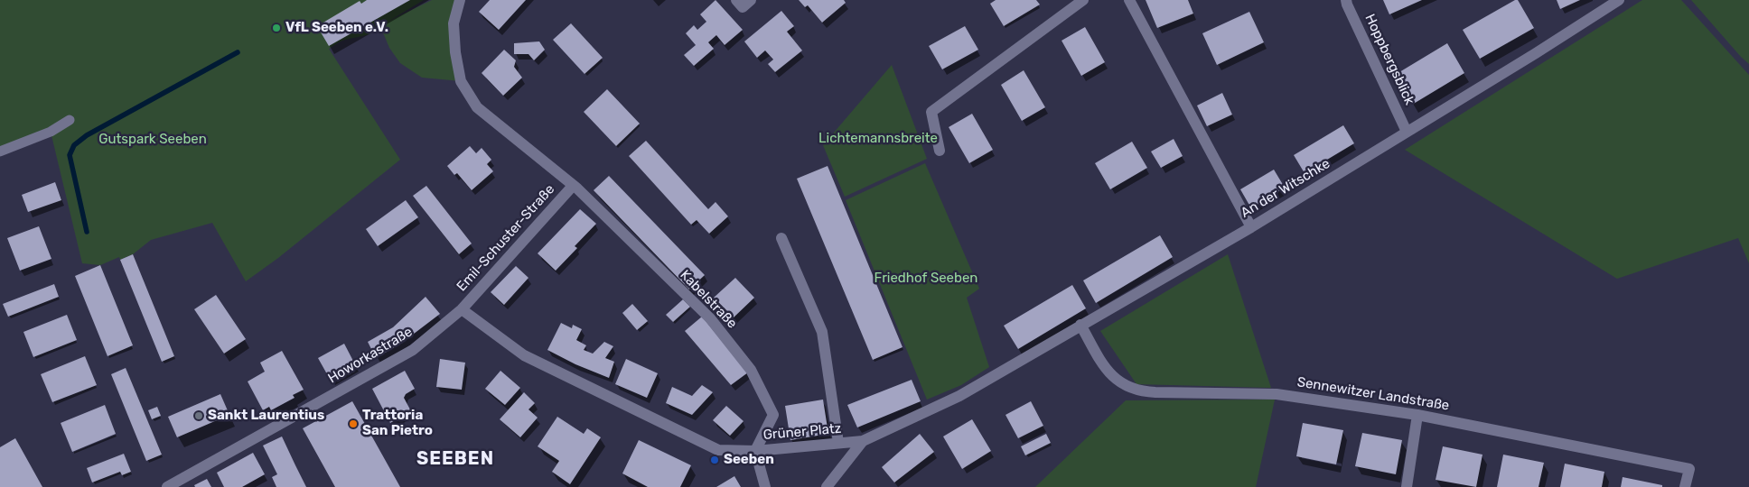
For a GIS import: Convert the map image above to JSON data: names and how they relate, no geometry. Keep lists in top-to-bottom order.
{
  "streets": {
    "street": [
      "Hoppbergsblick",
      "An der Witschke",
      "Emil-Schuster-Straße",
      "Kabelstraße",
      "Howorkastraße",
      "Sennewitzer Landstraße",
      "Grüner Platz"
    ]
  },
  "crossings": [
    ["Hoppbergsblick", "An der Witschke"],
    ["An der Witschke", "Sennewitzer Landstraße"],
    ["An der Witschke", "Grüner Platz"],
    ["Emil-Schuster-Straße", "Kabelstraße"],
    ["Emil-Schuster-Straße", "Howorkastraße"],
    ["Kabelstraße", "Grüner Platz"]
  ],
  "districts": ["SEEBEN"],
  "parks": ["Lichtemannsbreite", "Gutspark Seeben", "Friedhof Seeben"],
  "places": [
    "VfL Seeben e.V.",
    "Sankt Laurentius",
    "Trattoria San Pietro",
    "Seeben"
  ]
}
